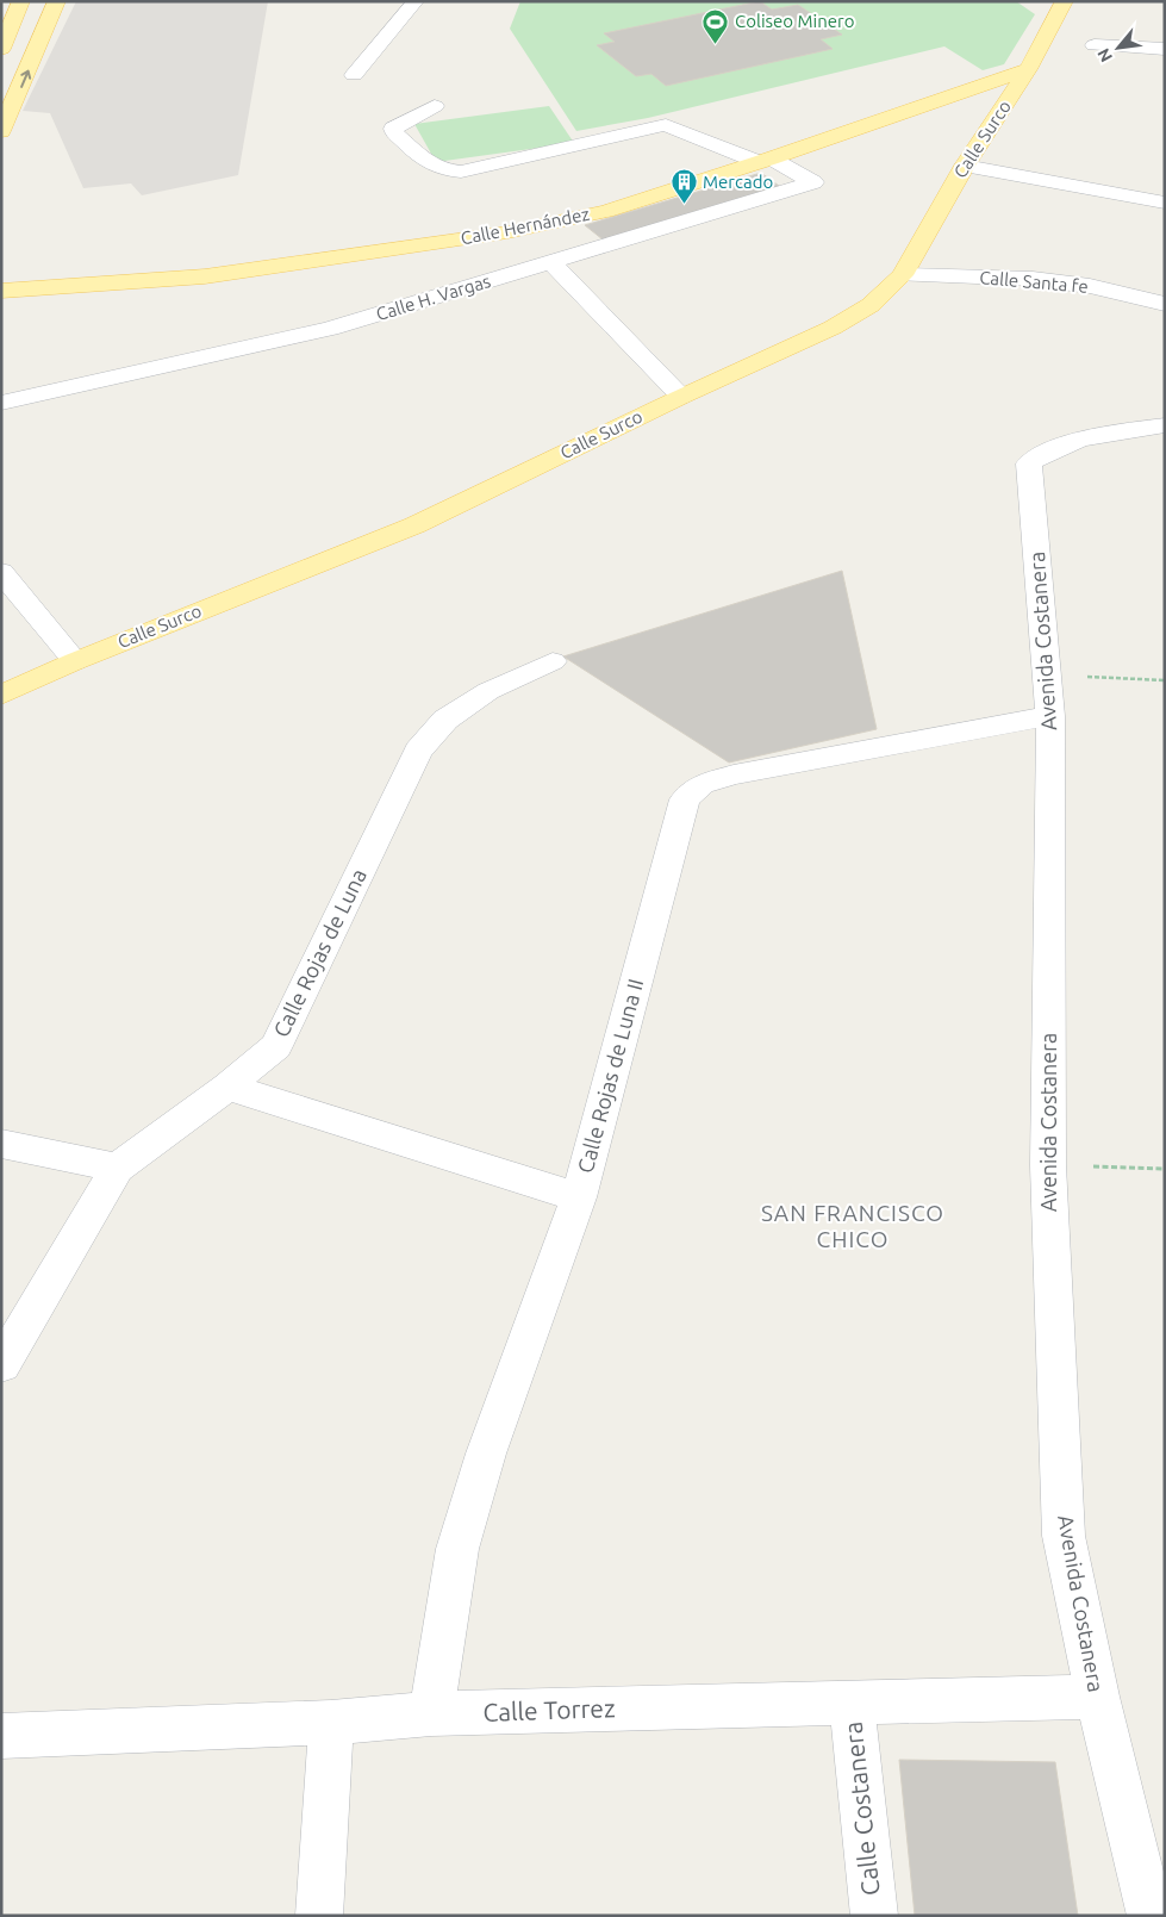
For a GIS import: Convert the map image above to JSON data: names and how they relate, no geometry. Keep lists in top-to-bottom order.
{
  "streets": {
    "main road": ["Calle Surco", "Calle Hernández"],
    "street": [
      "Calle Santa fe",
      "Calle H. Vargas",
      "Avenida Costanera",
      "Calle Rojas de Luna",
      "Calle Rojas de Luna II",
      "Calle Torrez",
      "Calle Costanera"
    ]
  },
  "crossings": [
    ["Calle Surco", "Calle Hernández"],
    ["Calle Surco", "Calle Santa fe"],
    ["Calle Hernández", "Calle H. Vargas"],
    ["Avenida Costanera", "Calle Rojas de Luna II"],
    ["Avenida Costanera", "Calle Torrez"],
    ["Calle Rojas de Luna II", "Calle Torrez"],
    ["Calle Torrez", "Calle Costanera"]
  ],
  "districts": ["SAN FRANCISCO CHICO"],
  "places": {
    "sports": ["Coliseo Minero"],
    "building": ["Mercado"]
  },
  "north": "bottom left"
}
